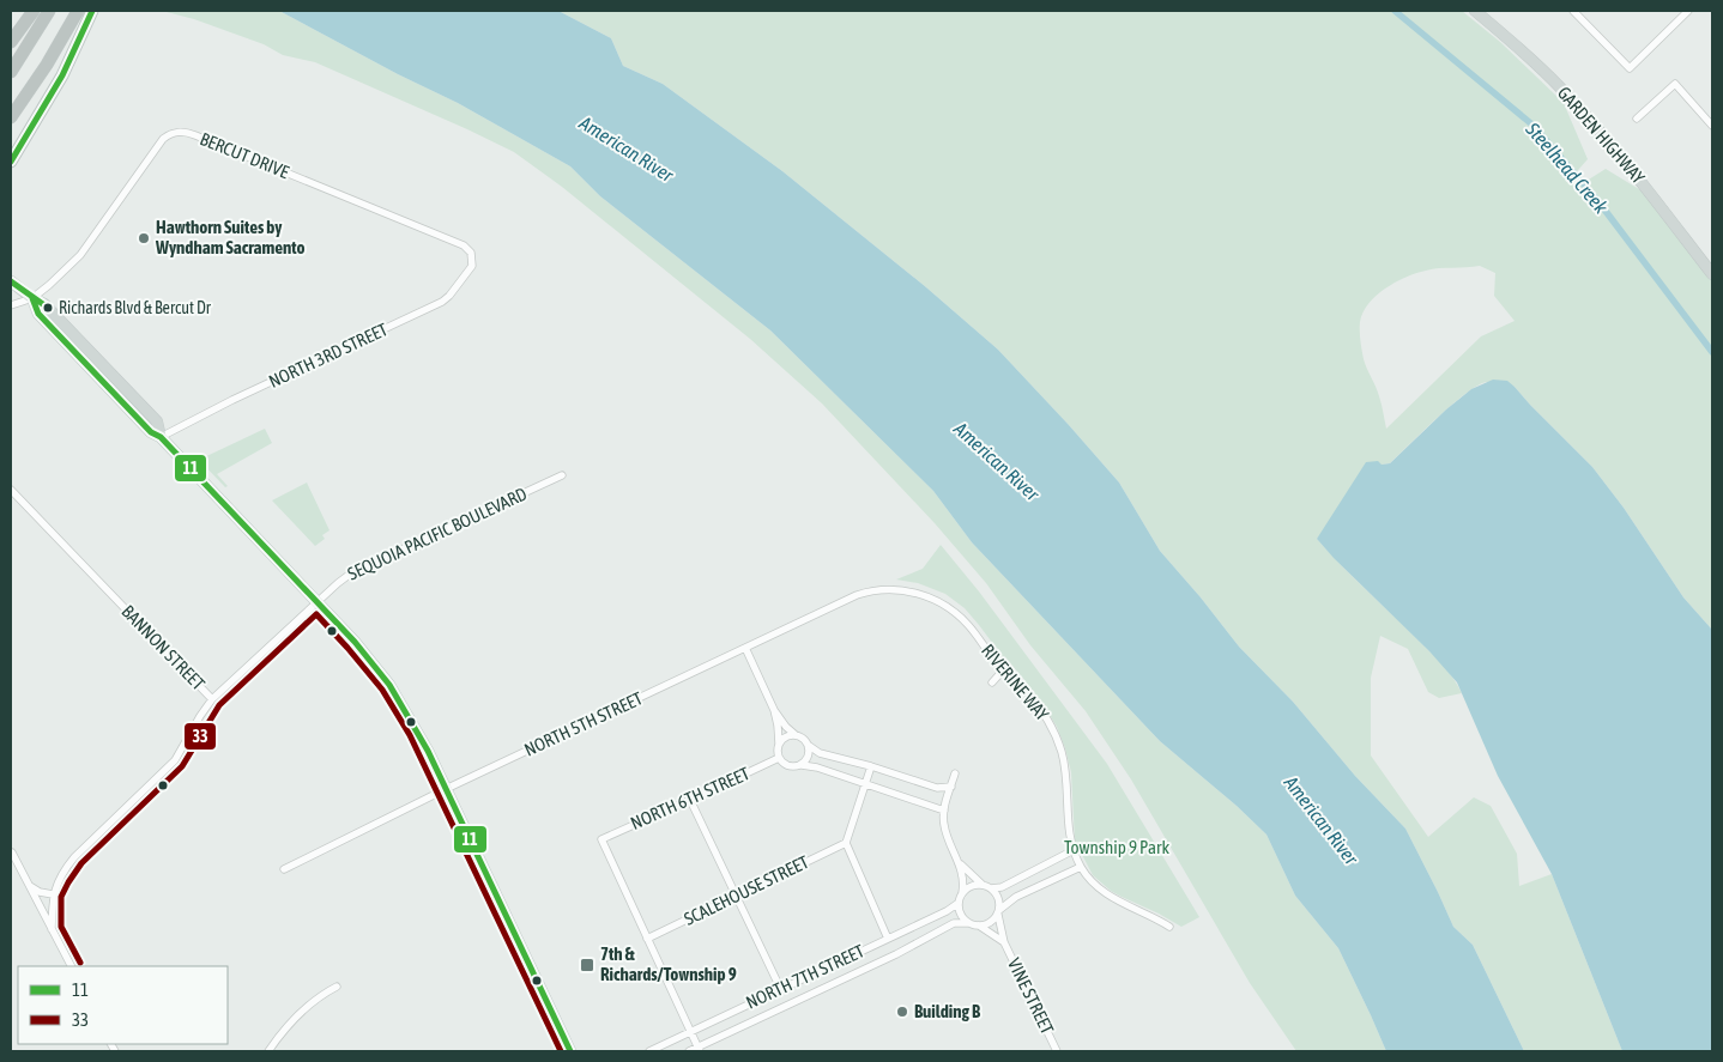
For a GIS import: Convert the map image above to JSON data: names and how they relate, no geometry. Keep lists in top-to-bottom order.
{
  "streets": {
    "main road": ["GARDEN HIGHWAY"],
    "street": [
      "BERCUT DRIVE",
      "NORTH 3RD STREET",
      "SEQUOIA PACIFIC BOULEVARD",
      "BANNON STREET",
      "RIVERINE WAY",
      "NORTH 5TH STREET",
      "NORTH 6TH STREET",
      "SCALEHOUSE STREET",
      "NORTH 7TH STREET",
      "VINE STREET"
    ]
  },
  "crossings": [
    ["BERCUT DRIVE", "NORTH 3RD STREET"],
    ["SEQUOIA PACIFIC BOULEVARD", "BANNON STREET"],
    ["RIVERINE WAY", "NORTH 5TH STREET"],
    ["NORTH 6TH STREET", "SCALEHOUSE STREET"],
    ["NORTH 7TH STREET", "VINE STREET"]
  ],
  "water": ["American River", "Steelhead Creek"],
  "parks": ["Township 9 Park"],
  "places": {
    "other": ["Hawthorn Suites by Wyndham Sacramento", "Richards Blvd & Bercut Dr", "Building B"],
    "transit": ["7th & Richards/Township 9"]
  },
  "lines": ["transit line 11", "transit line 33"],
  "legend": ["11", "33"]
}
